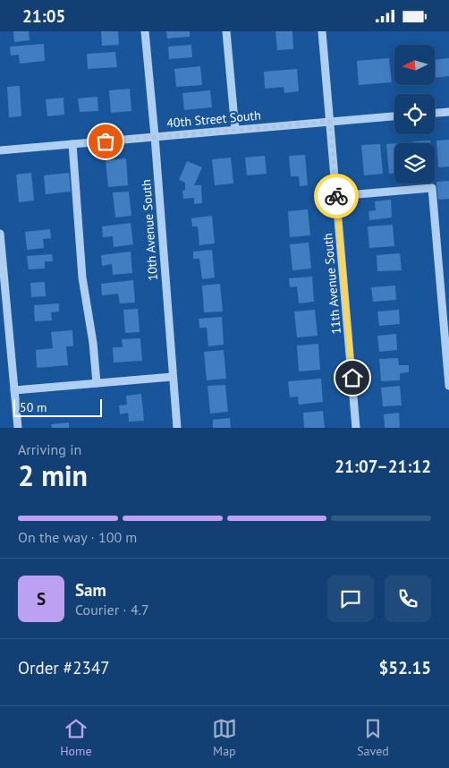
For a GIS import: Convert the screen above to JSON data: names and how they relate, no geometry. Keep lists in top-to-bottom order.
{
  "streets": {
    "street": ["40th Street South", "10th Avenue South", "11th Avenue South"]
  },
  "crossings": [
    ["40th Street South", "10th Avenue South"],
    ["40th Street South", "11th Avenue South"]
  ],
  "scale_bar": "50 m",
  "north": "left",
  "page": {
    "status": "21:05",
    "scale": "50 m",
    "heading": ["2 min", "Arriving in", "21:07–21:12"],
    "panel": [
      "Sam",
      "Courier · 4.7",
      "Order #2347",
      "$52.15"
    ],
    "bar": "On the way · 100 m",
    "round": "S",
    "tabs": ["Home", "Map", "Saved"]
  }
}
